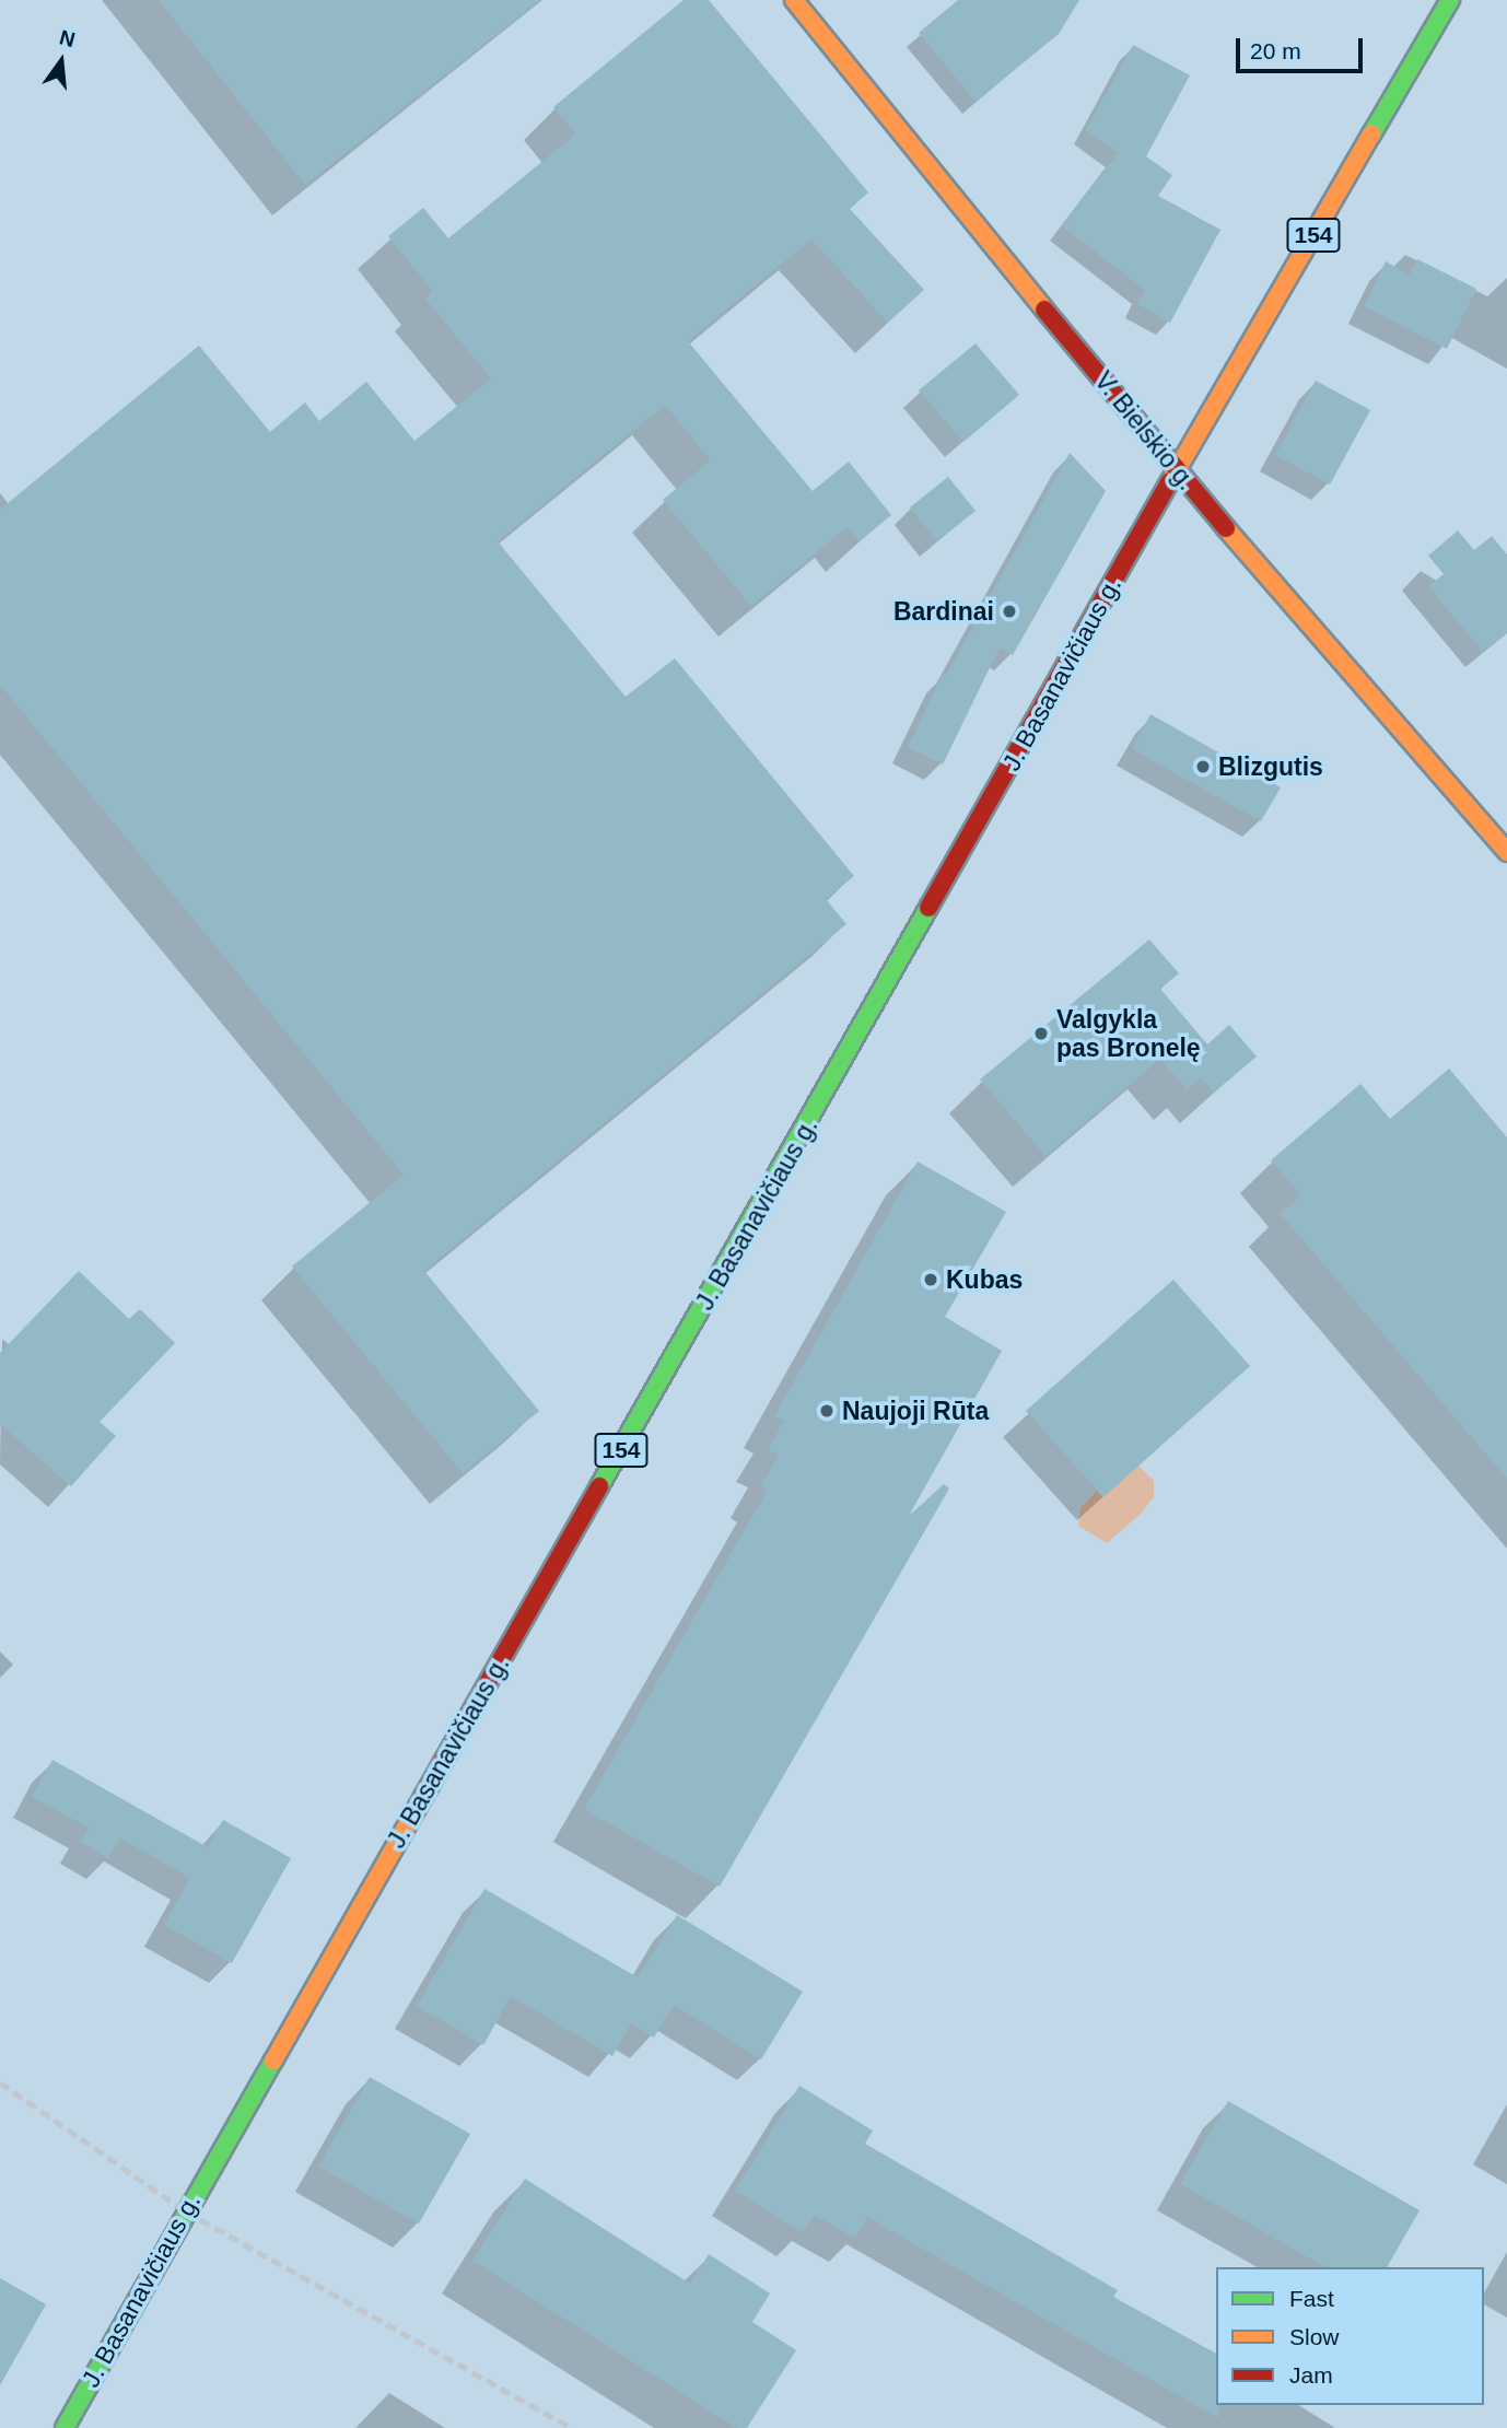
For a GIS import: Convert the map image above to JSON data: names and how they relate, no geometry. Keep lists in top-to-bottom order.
{
  "streets": {
    "main road": ["154", "V. Bielskio g.", "J. Basanavičiaus g."]
  },
  "crossings": [
    ["V. Bielskio g.", "J. Basanavičiaus g."]
  ],
  "places": [
    "Bardinai",
    "Blizgutis",
    "Valgykla pas Bronelę",
    "Kubas",
    "Naujoji Rūta"
  ],
  "legend": ["Fast", "Slow", "Jam"],
  "scale_bar": "20 m",
  "north": "top"
}
